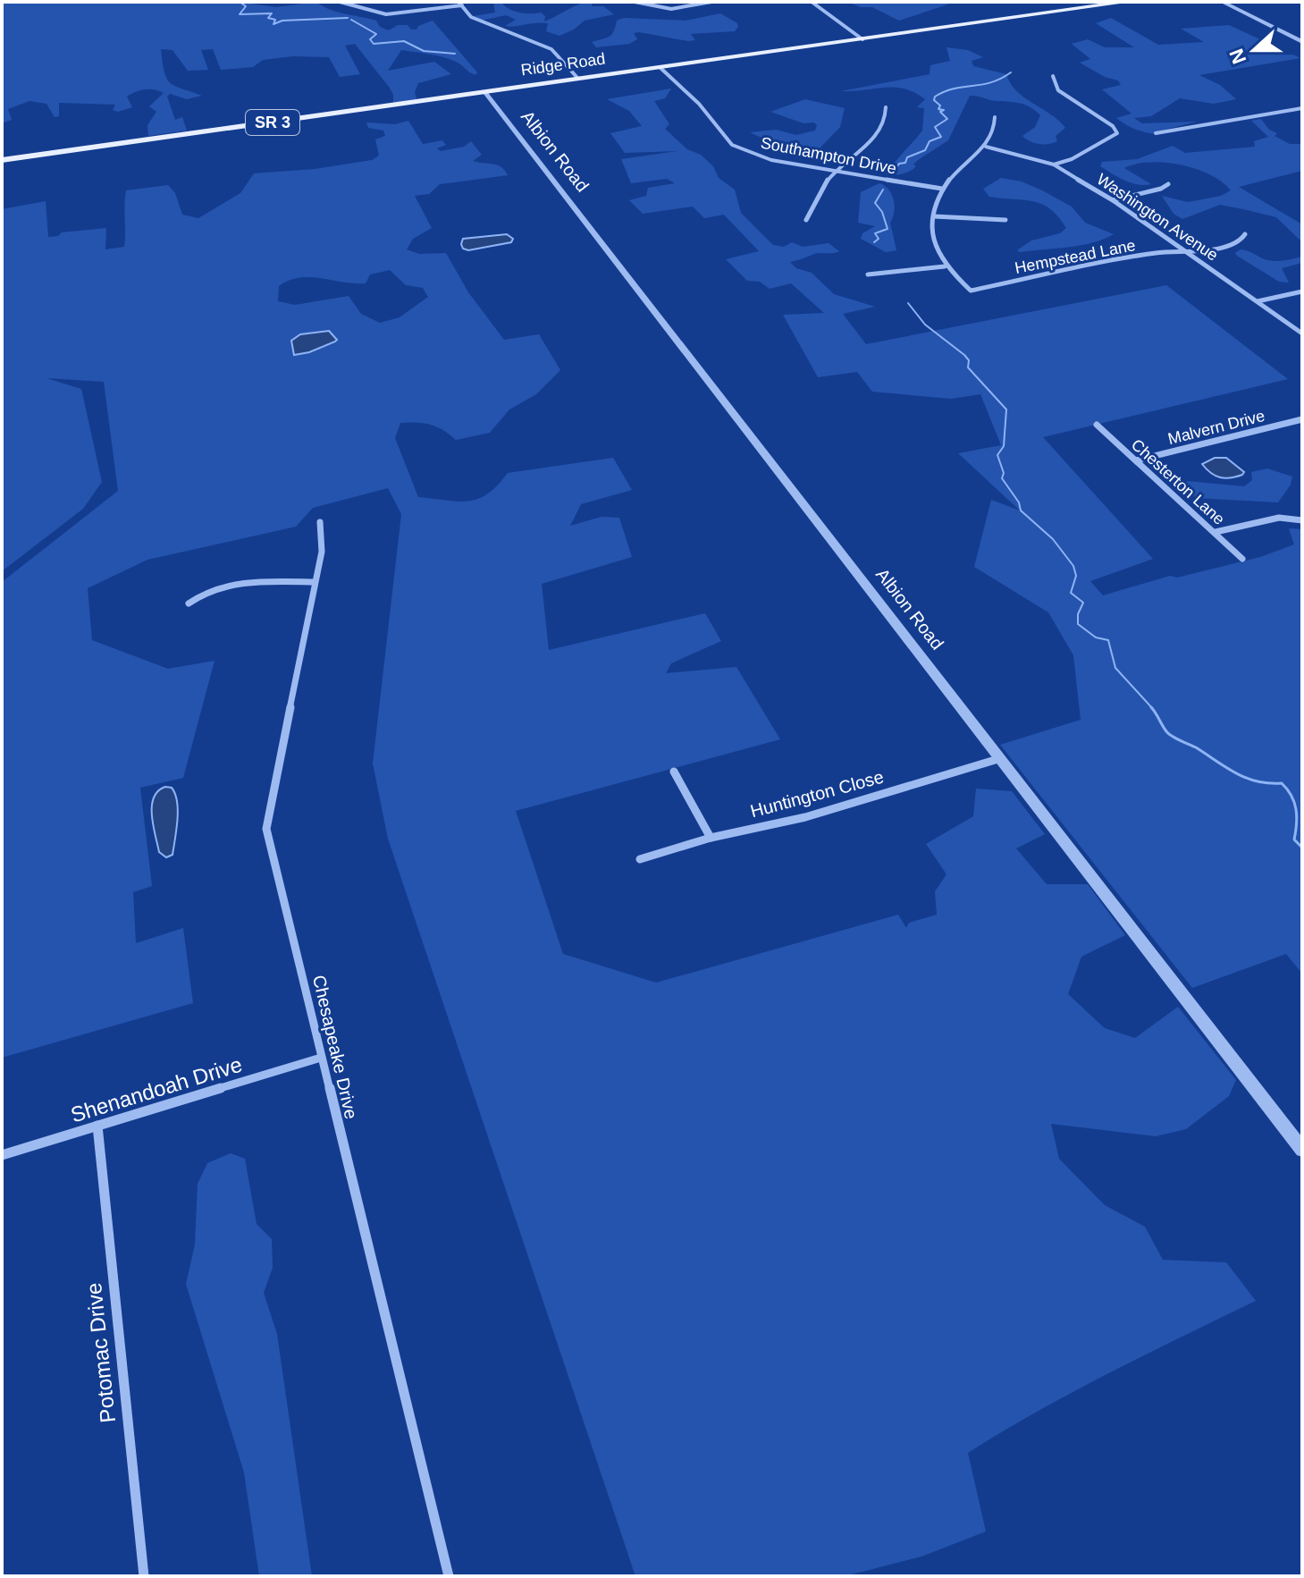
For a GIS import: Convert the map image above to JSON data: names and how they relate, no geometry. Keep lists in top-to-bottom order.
{
  "streets": {
    "main road": ["Ridge Road", "SR 3"],
    "street": [
      "Albion Road",
      "Southampton Drive",
      "Washington Avenue",
      "Hempstead Lane",
      "Malvern Drive",
      "Chesterton Lane",
      "Huntington Close",
      "Chesapeake Drive",
      "Shenandoah Drive",
      "Potomac Drive"
    ]
  },
  "crossings": [
    ["Ridge Road", "Albion Road"],
    ["Ridge Road", "Southampton Drive"],
    ["Albion Road", "Huntington Close"],
    ["Washington Avenue", "Hempstead Lane"],
    ["Malvern Drive", "Chesterton Lane"],
    ["Chesapeake Drive", "Shenandoah Drive"],
    ["Shenandoah Drive", "Potomac Drive"]
  ],
  "north": "left"
}
